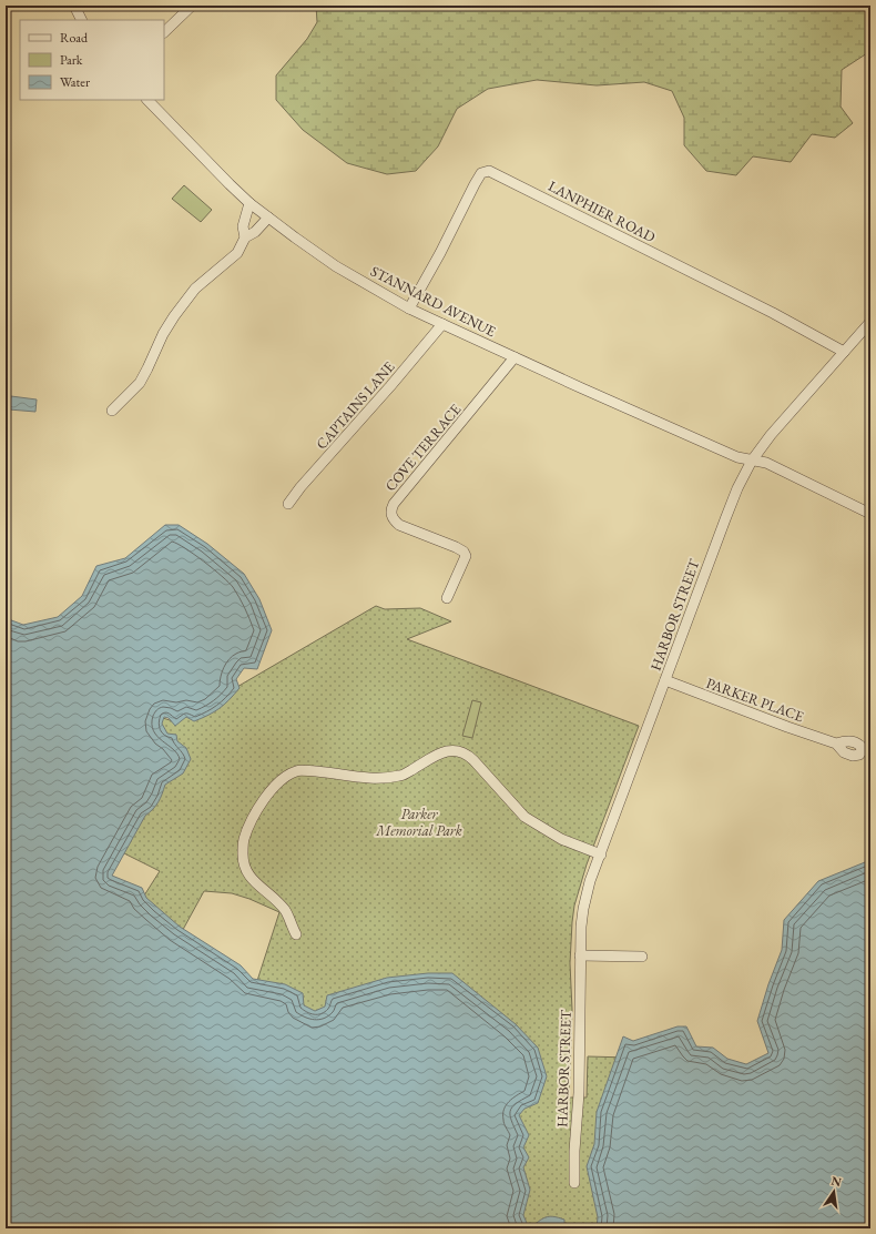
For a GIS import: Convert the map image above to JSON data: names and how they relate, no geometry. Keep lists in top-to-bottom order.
{
  "streets": {
    "street": [
      "LANPHIER ROAD",
      "STANNARD AVENUE",
      "CAPTAINS LANE",
      "COVE TERRACE",
      "HARBOR STREET",
      "PARKER PLACE"
    ]
  },
  "crossings": [
    ["LANPHIER ROAD", "STANNARD AVENUE"],
    ["LANPHIER ROAD", "HARBOR STREET"],
    ["STANNARD AVENUE", "CAPTAINS LANE"],
    ["STANNARD AVENUE", "COVE TERRACE"],
    ["STANNARD AVENUE", "HARBOR STREET"],
    ["HARBOR STREET", "PARKER PLACE"]
  ],
  "parks": ["Parker Memorial Park"],
  "legend": ["Road", "Park", "Water"],
  "north": "top"
}
